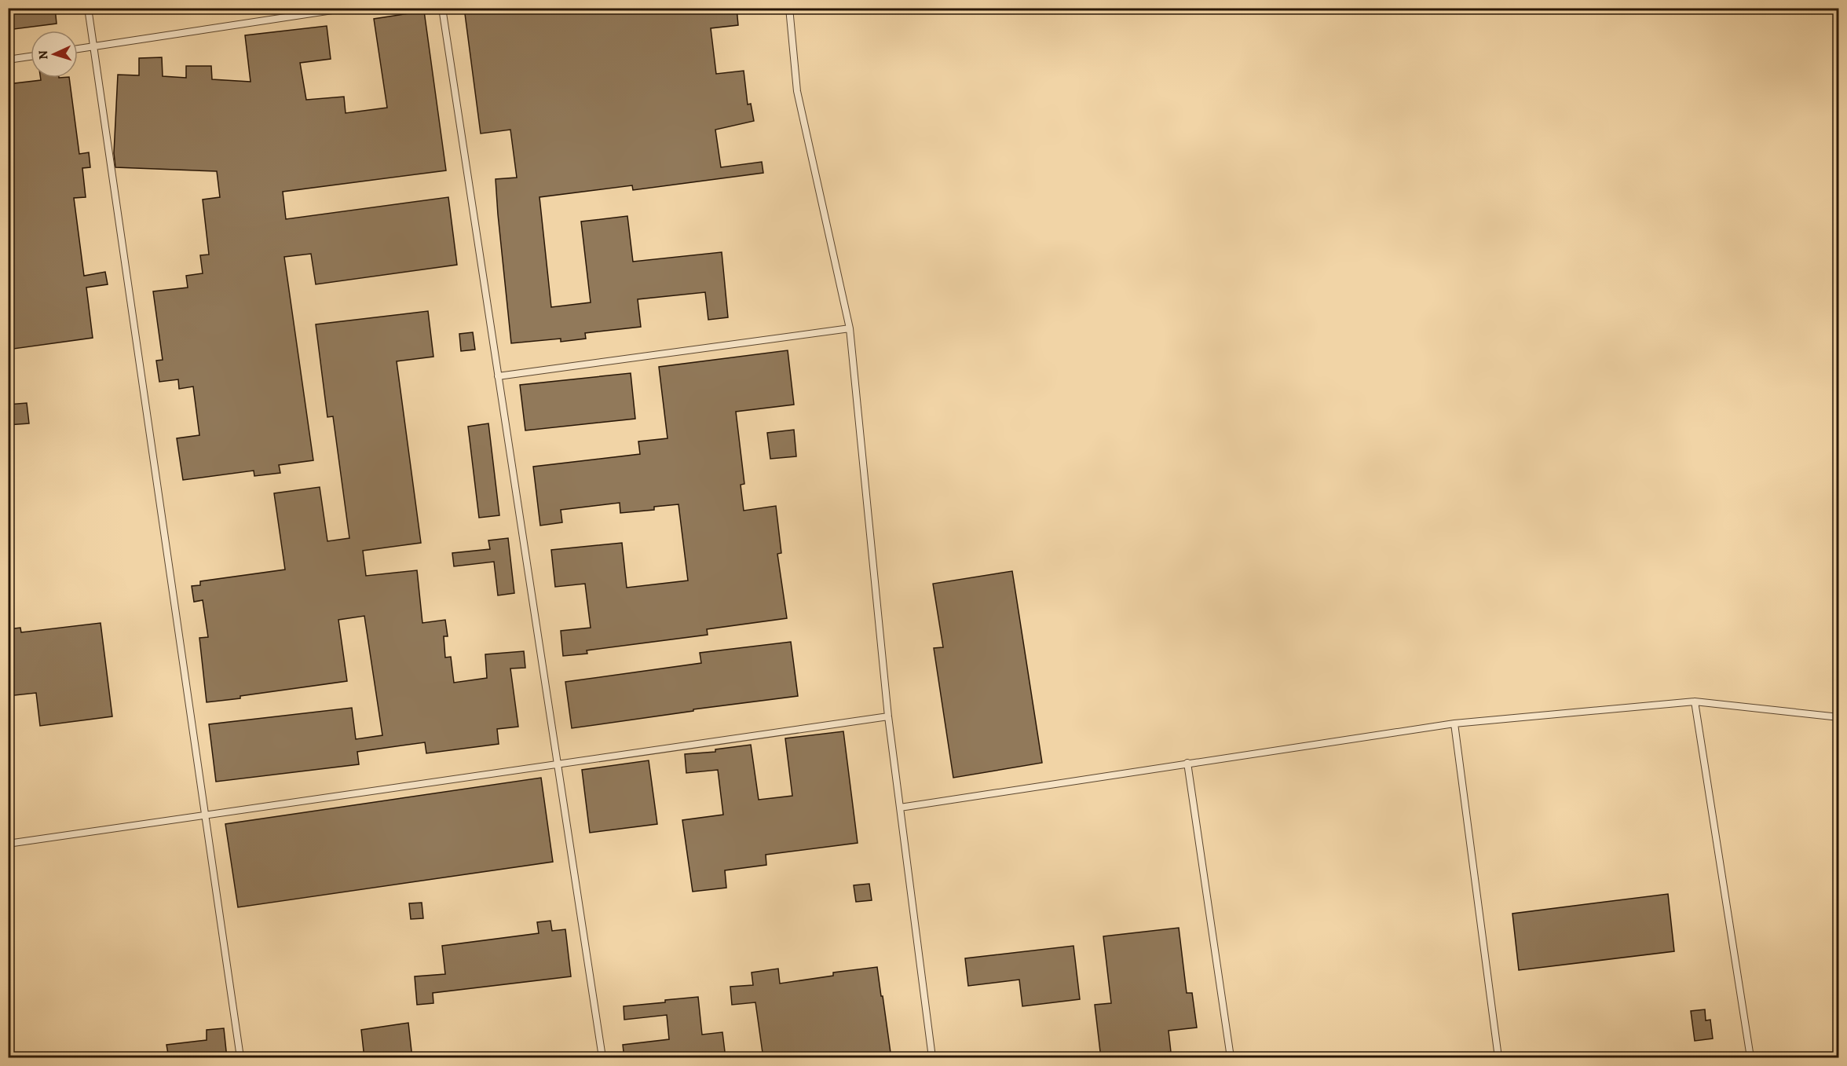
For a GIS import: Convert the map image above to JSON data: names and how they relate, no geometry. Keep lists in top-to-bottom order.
{
  "north": "left"
}
